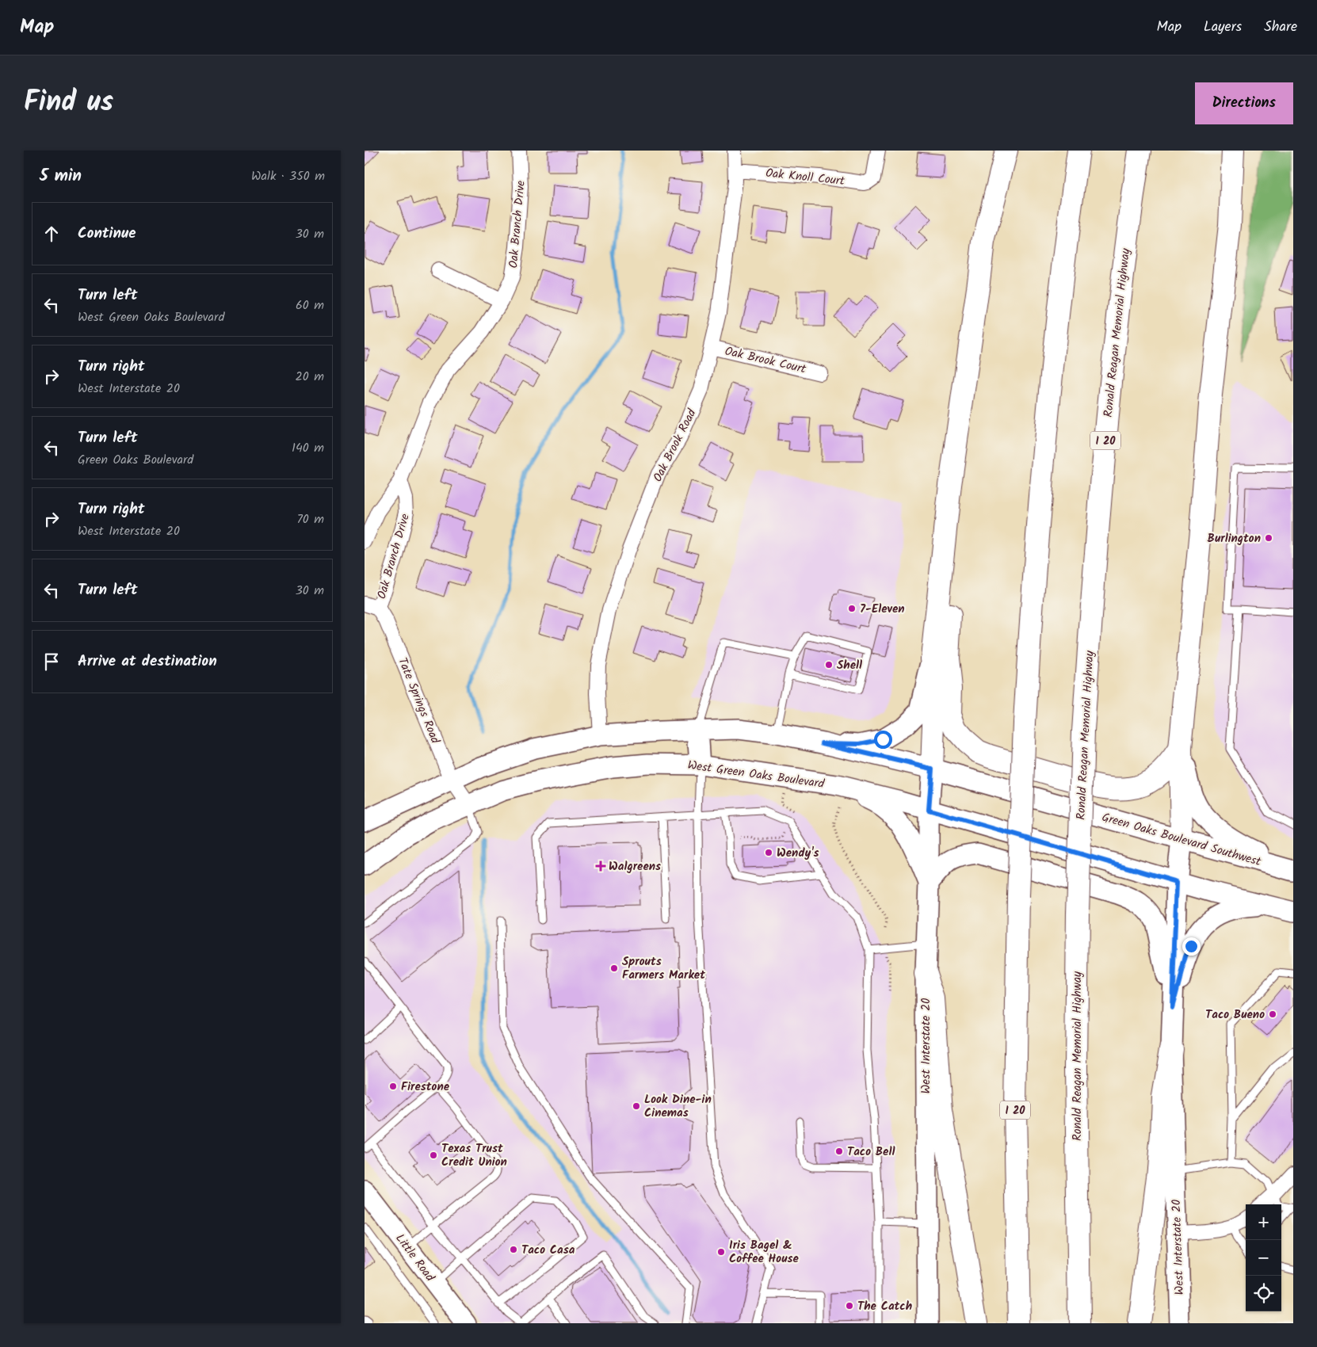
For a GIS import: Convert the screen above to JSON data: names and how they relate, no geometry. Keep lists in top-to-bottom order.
{
  "streets": {
    "highway": ["Ronald Reagan Memorial Highway", "I 20"],
    "main road": [
      "West Green Oaks Boulevard",
      "Green Oaks Boulevard Southwest",
      "West Interstate 20",
      "Little Road"
    ],
    "street": [
      "Oak Knoll Court",
      "Oak Branch Drive",
      "Oak Brook Court",
      "Oak Brook Road",
      "Tate Springs Road"
    ]
  },
  "crossings": [
    ["Oak Knoll Court", "Oak Brook Road"],
    ["Oak Branch Drive", "Tate Springs Road"],
    ["Oak Brook Court", "Oak Brook Road"],
    ["Tate Springs Road", "West Green Oaks Boulevard"],
    ["West Green Oaks Boulevard", "West Interstate 20"],
    ["Green Oaks Boulevard Southwest", "West Interstate 20"]
  ],
  "places": {
    "other": [
      "Burlington",
      "7-Eleven",
      "Shell",
      "Wendy's",
      "Sprouts Farmers Market",
      "Taco Bueno",
      "Firestone",
      "Look Dine-in Cinemas",
      "Taco Bell",
      "Texas Trust Credit Union",
      "Taco Casa",
      "Iris Bagel & Coffee House",
      "The Catch"
    ],
    "health": ["Walgreens"]
  },
  "page": {
    "header": "Map",
    "nav": ["Map", "Layers", "Share"],
    "title": "Find us",
    "buttons": "Directions",
    "heading": ["5 min", "Walk · 350 m"],
    "list": [
      ["Continue", "30 m"],
      ["Turn left", "West Green Oaks Boulevard", "60 m"],
      ["Turn right", "West Interstate 20", "20 m"],
      ["Turn left", "Green Oaks Boulevard", "140 m"],
      ["Turn right", "West Interstate 20", "70 m"],
      ["Turn left", "30 m"],
      "Arrive at destination"
    ],
    "map_buttons": ["+", "−"]
  }
}
